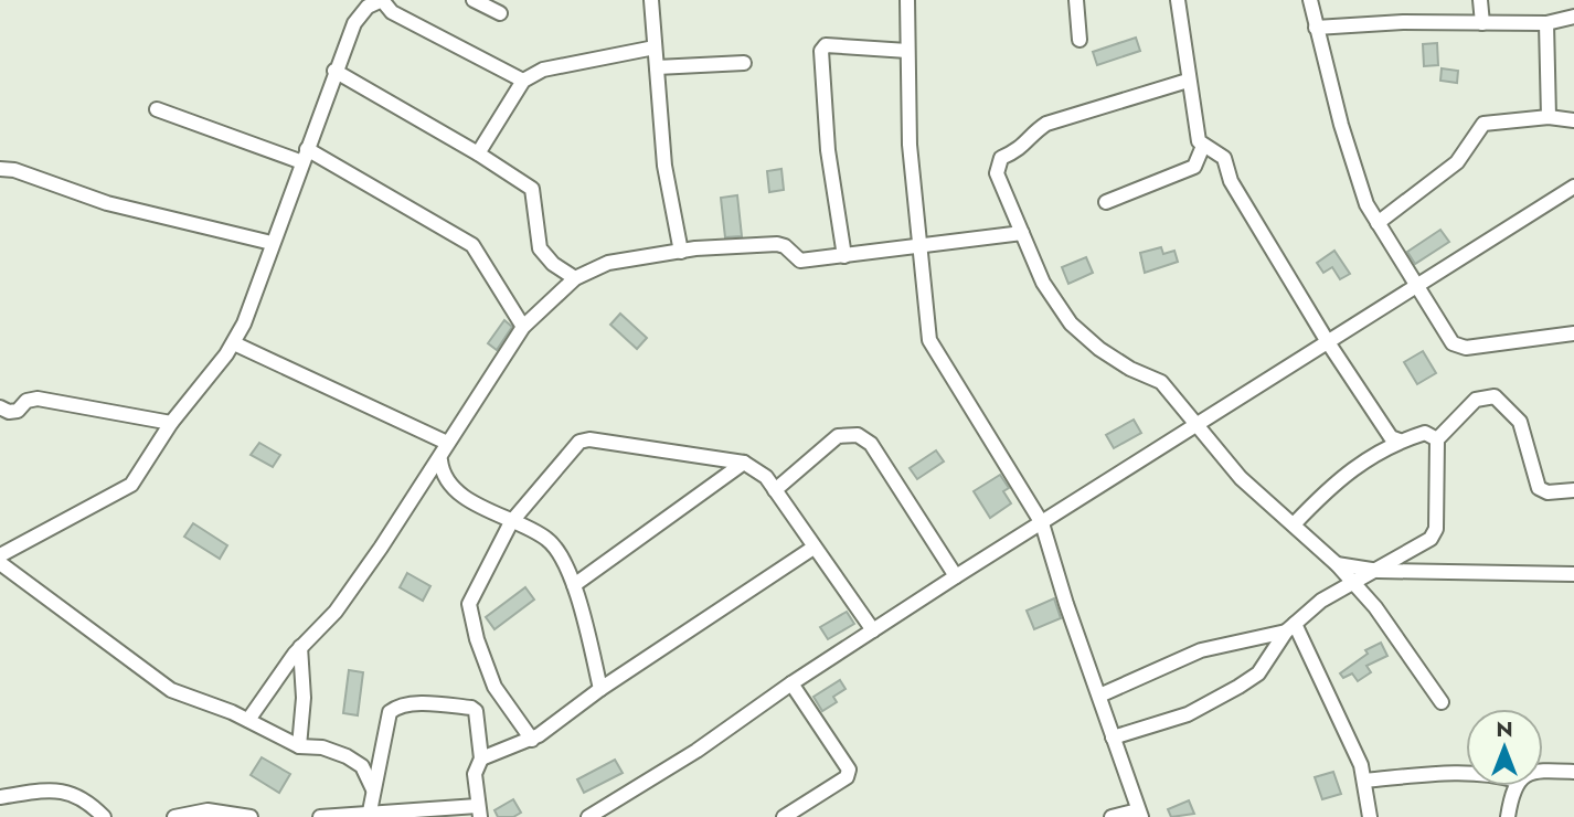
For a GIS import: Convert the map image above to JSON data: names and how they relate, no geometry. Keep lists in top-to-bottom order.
{
  "north": "top"
}
